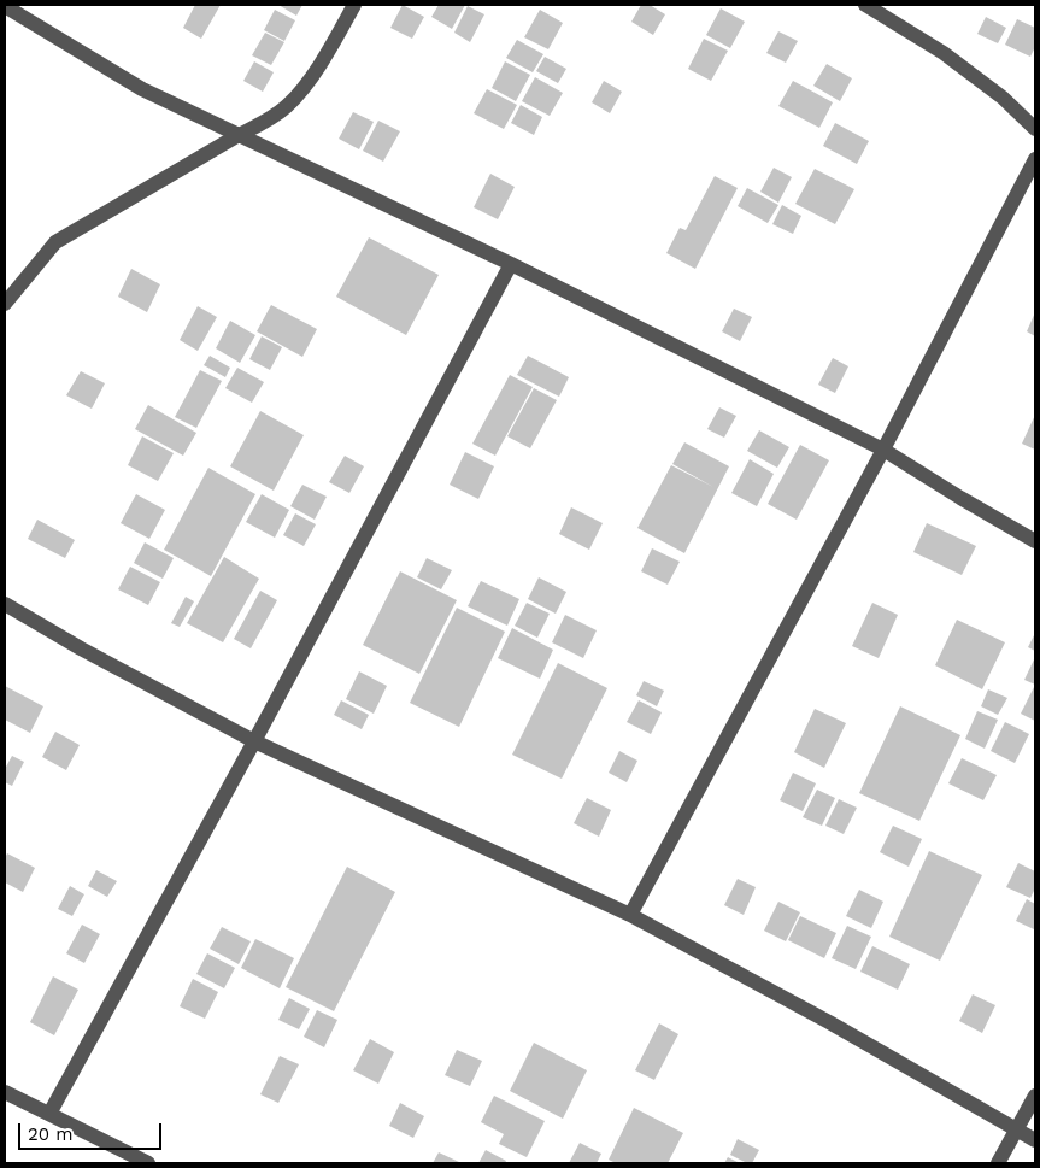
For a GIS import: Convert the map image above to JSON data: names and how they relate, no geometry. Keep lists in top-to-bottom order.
{
  "scale_bar": "20 m"
}
